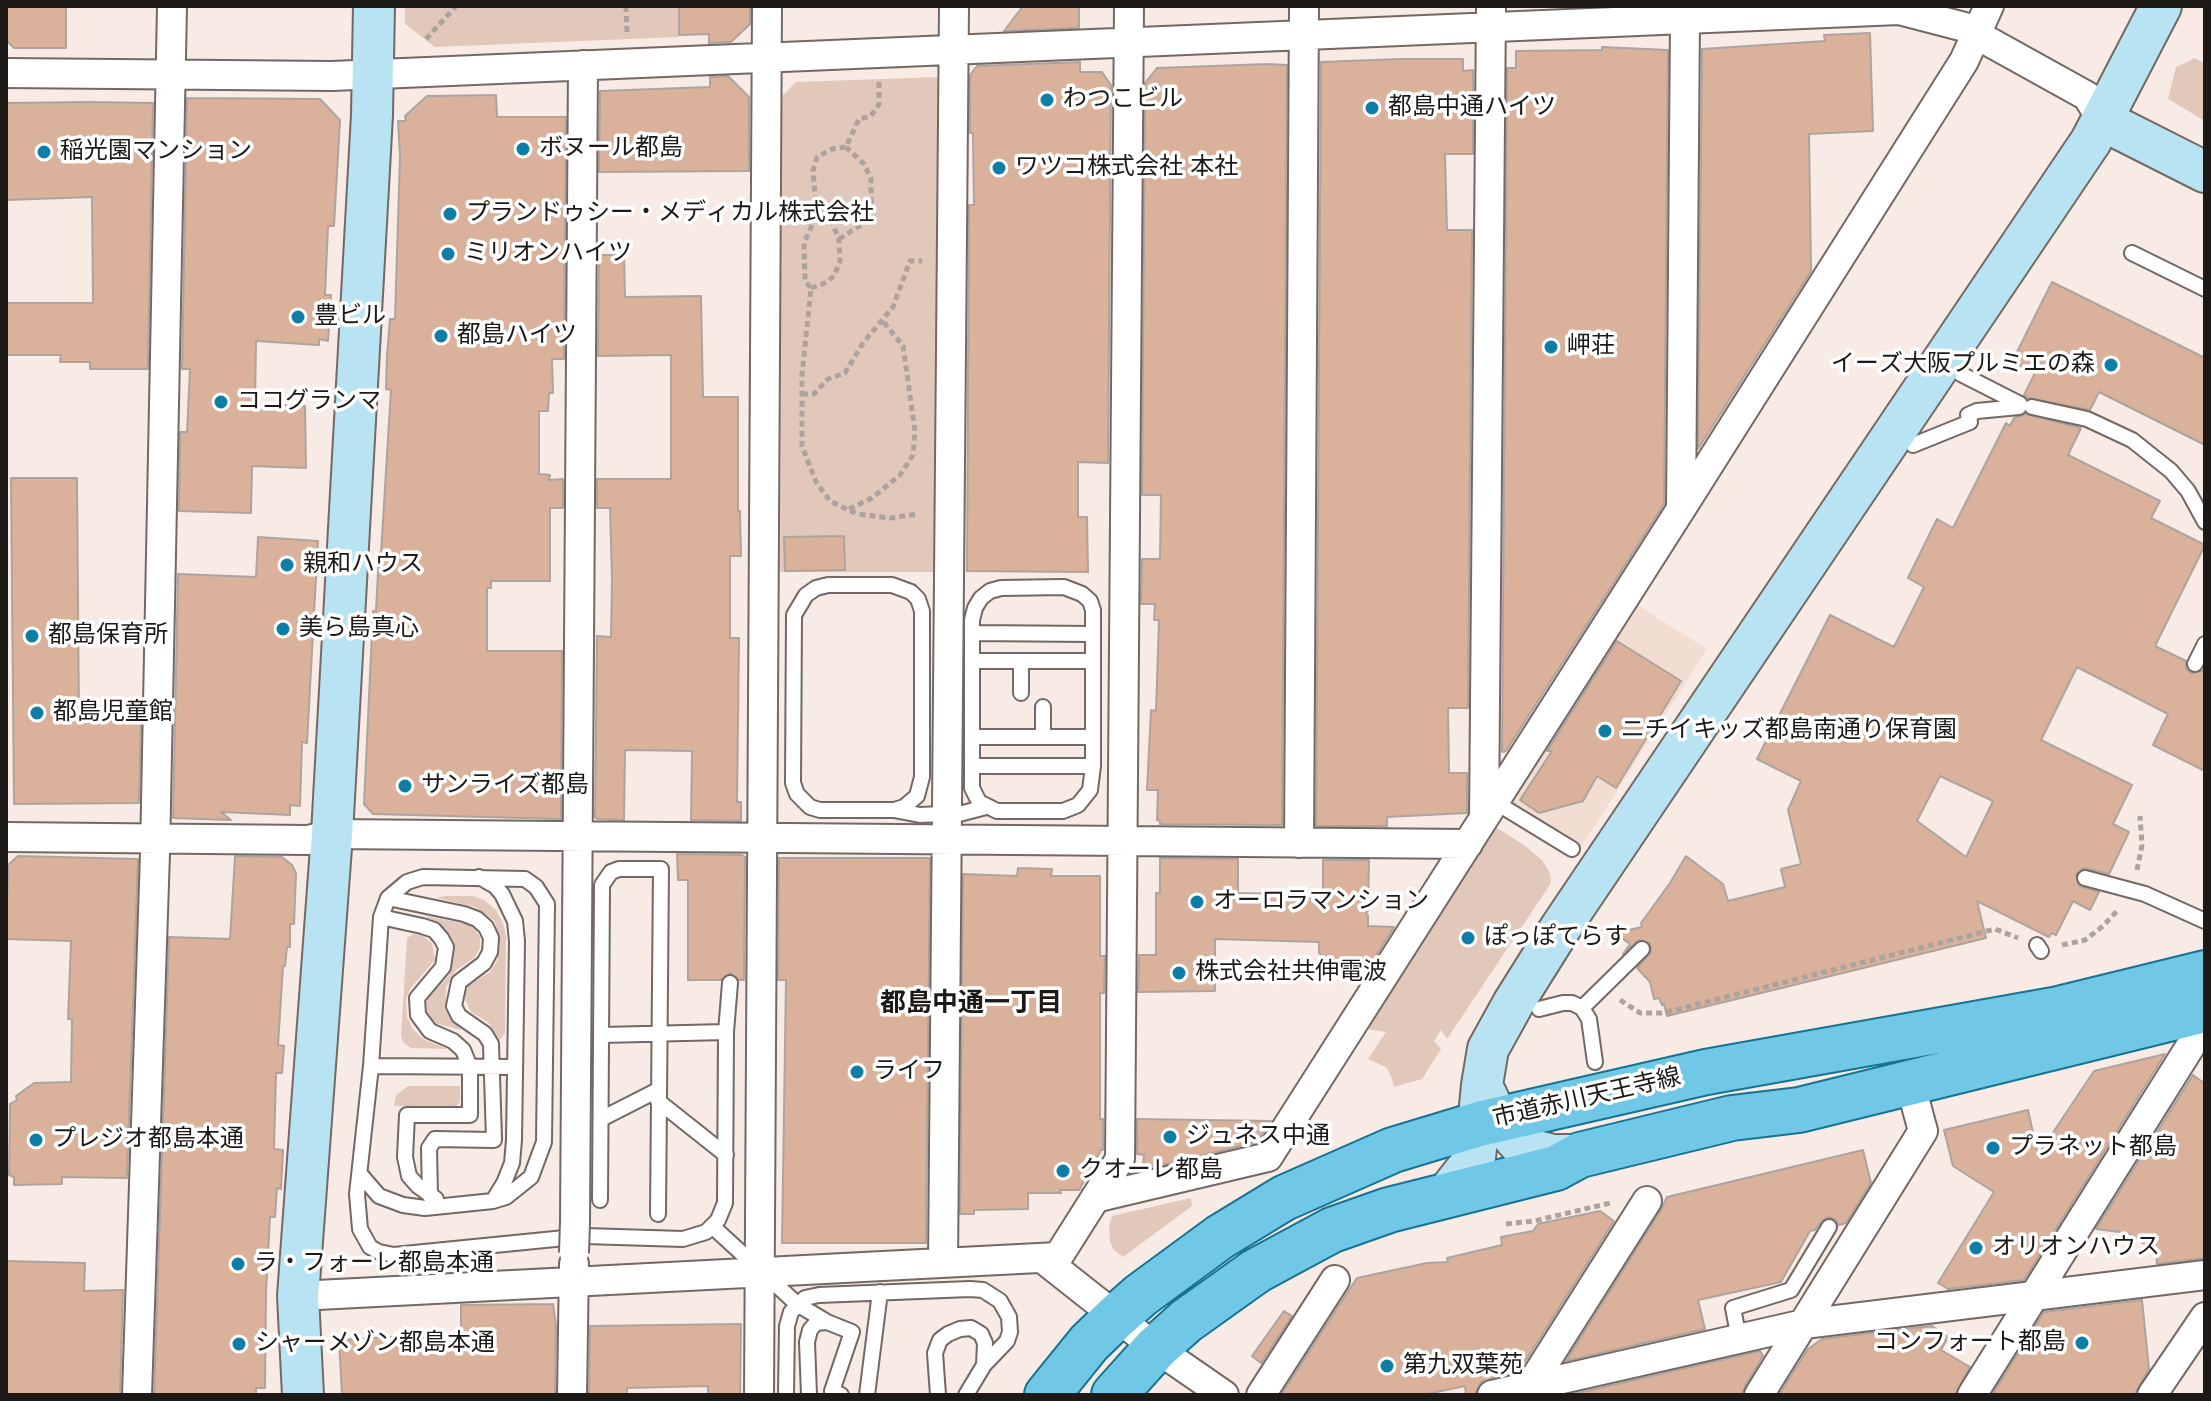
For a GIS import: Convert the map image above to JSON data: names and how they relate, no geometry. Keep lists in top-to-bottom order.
{
  "streets": {
    "main road": ["市道赤川天王寺線"]
  },
  "districts": ["都島中通一丁目"],
  "places": [
    "わつこビル",
    "都島中通ハイツ",
    "ボヌール都島",
    "稲光園マンション",
    "ワツコ株式会社 本社",
    "プランドゥシー・メディカル株式会社",
    "ミリオンハイツ",
    "豊ビル",
    "都島ハイツ",
    "岬荘",
    "イーズ大阪プルミエの森",
    "ココグランマ",
    "親和ハウス",
    "美ら島真心",
    "都島保育所",
    "都島児童館",
    "ニチイキッズ都島南通り保育園",
    "サンライズ都島",
    "オーロラマンション",
    "ぽっぽてらす",
    "株式会社共伸電波",
    "ライフ",
    "ジュネス中通",
    "プレジオ都島本通",
    "プラネット都島",
    "クオーレ都島",
    "オリオンハウス",
    "ラ・フォーレ都島本通",
    "コンフォート都島",
    "シャーメゾン都島本通",
    "第九双葉苑"
  ]
}
